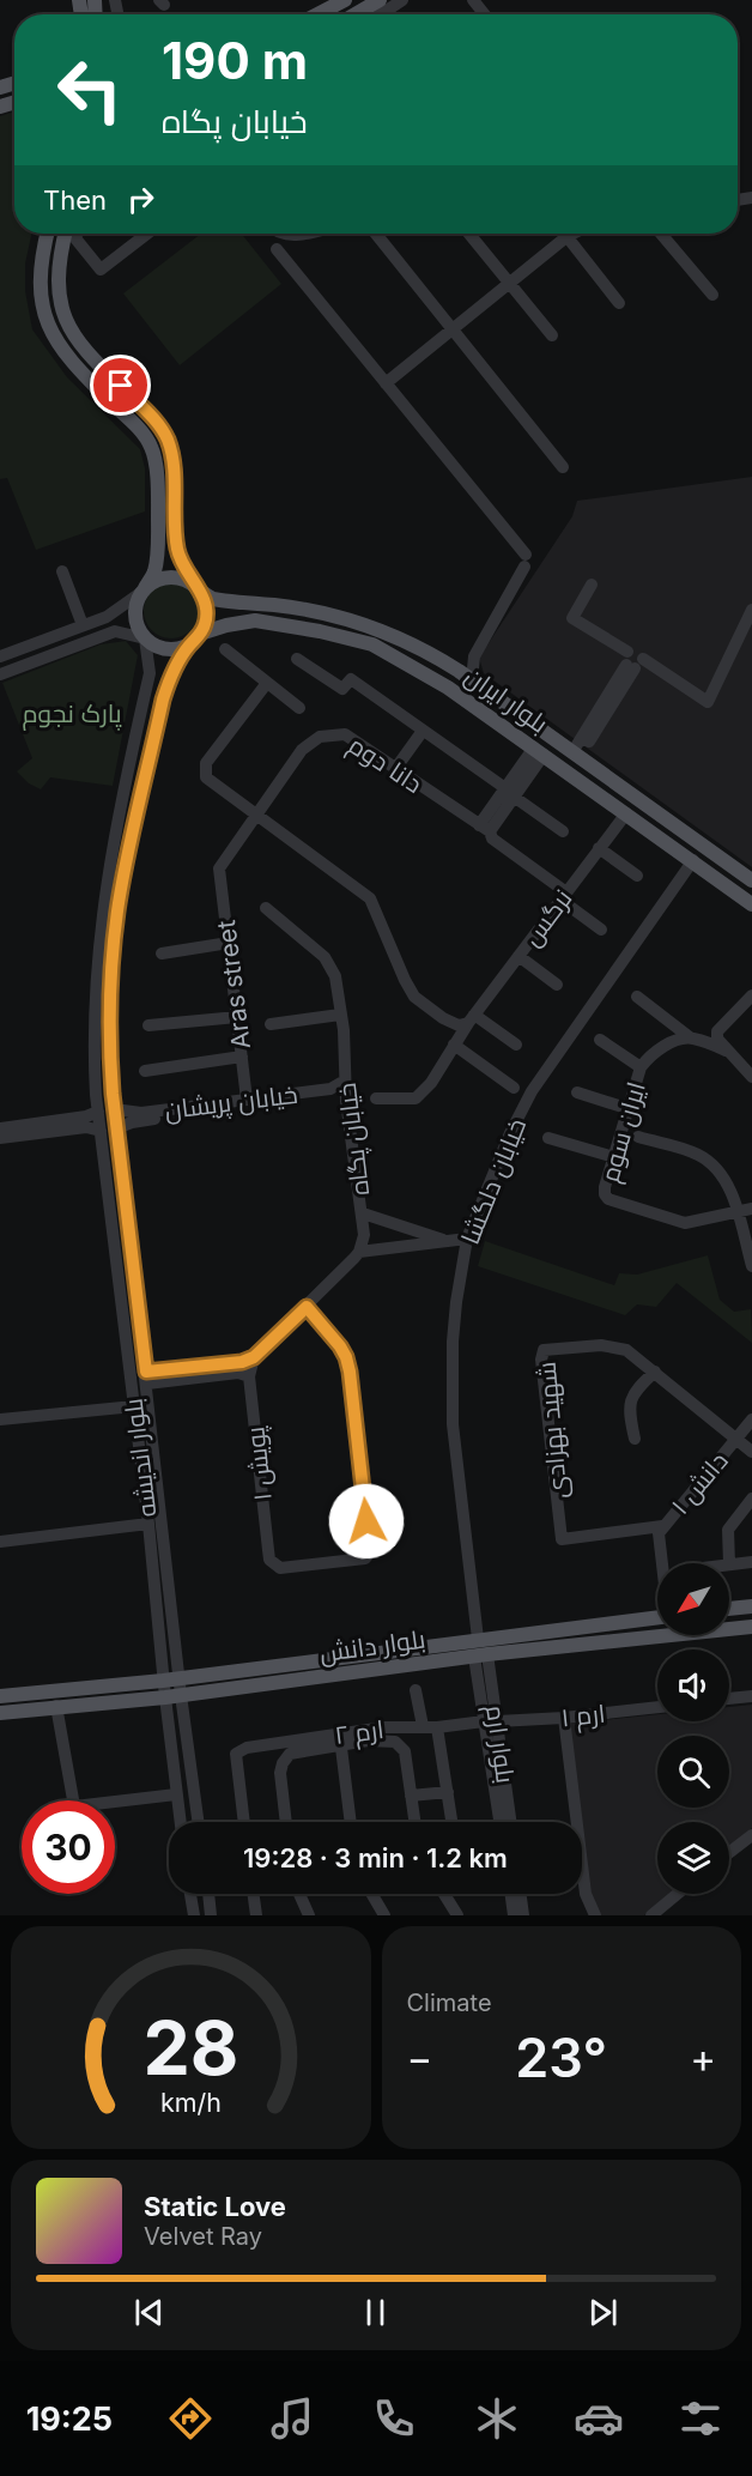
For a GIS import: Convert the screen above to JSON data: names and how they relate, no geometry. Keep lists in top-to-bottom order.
{
  "streets": {
    "main road": ["بلوار ایران", "بلوار دانش"],
    "street": [
      "دانا دوم",
      "نرگس",
      "Aras street",
      "خیابان پریشان",
      "ایران سوم",
      "خیابان پگاه",
      "خیابان دلگشا",
      "شهید بهزادی",
      "بلوار اندیشه",
      "پویش ۱",
      "دانش ۱",
      "ارم ۱",
      "ارم ۲",
      "بلوار ارم"
    ]
  },
  "crossings": [
    ["بلوار ایران", "نرگس"],
    ["بلوار ایران", "خیابان دلگشا"],
    ["بلوار ایران", "بلوار اندیشه"],
    ["دانا دوم", "نرگس"],
    ["دانا دوم", "Aras street"],
    ["Aras street", "خیابان پریشان"],
    ["خیابان پریشان", "خیابان پگاه"],
    ["خیابان پریشان", "بلوار اندیشه"],
    ["خیابان دلگشا", "بلوار دانش"],
    ["شهید بهزادی", "دانش ۱"],
    ["بلوار اندیشه", "بلوار دانش"],
    ["بلوار دانش", "بلوار ارم"],
    ["ارم ۱", "ارم ۲"],
    ["ارم ۱", "بلوار ارم"],
    ["ارم ۲", "بلوار ارم"]
  ],
  "parks": ["پارک نجوم"],
  "north": "bottom left",
  "page": {
    "turn": ["190 m", "خیابان پگاه"],
    "then": "Then",
    "limit": "30",
    "trip": "19:28 · 3 min · 1.2 km",
    "tile": "Climate",
    "heat": ["−", "23°", "+"],
    "song": ["Static Love", "Velvet Ray"],
    "tabs": "19:25",
    "gauge": ["28", "km/h"]
  }
}
